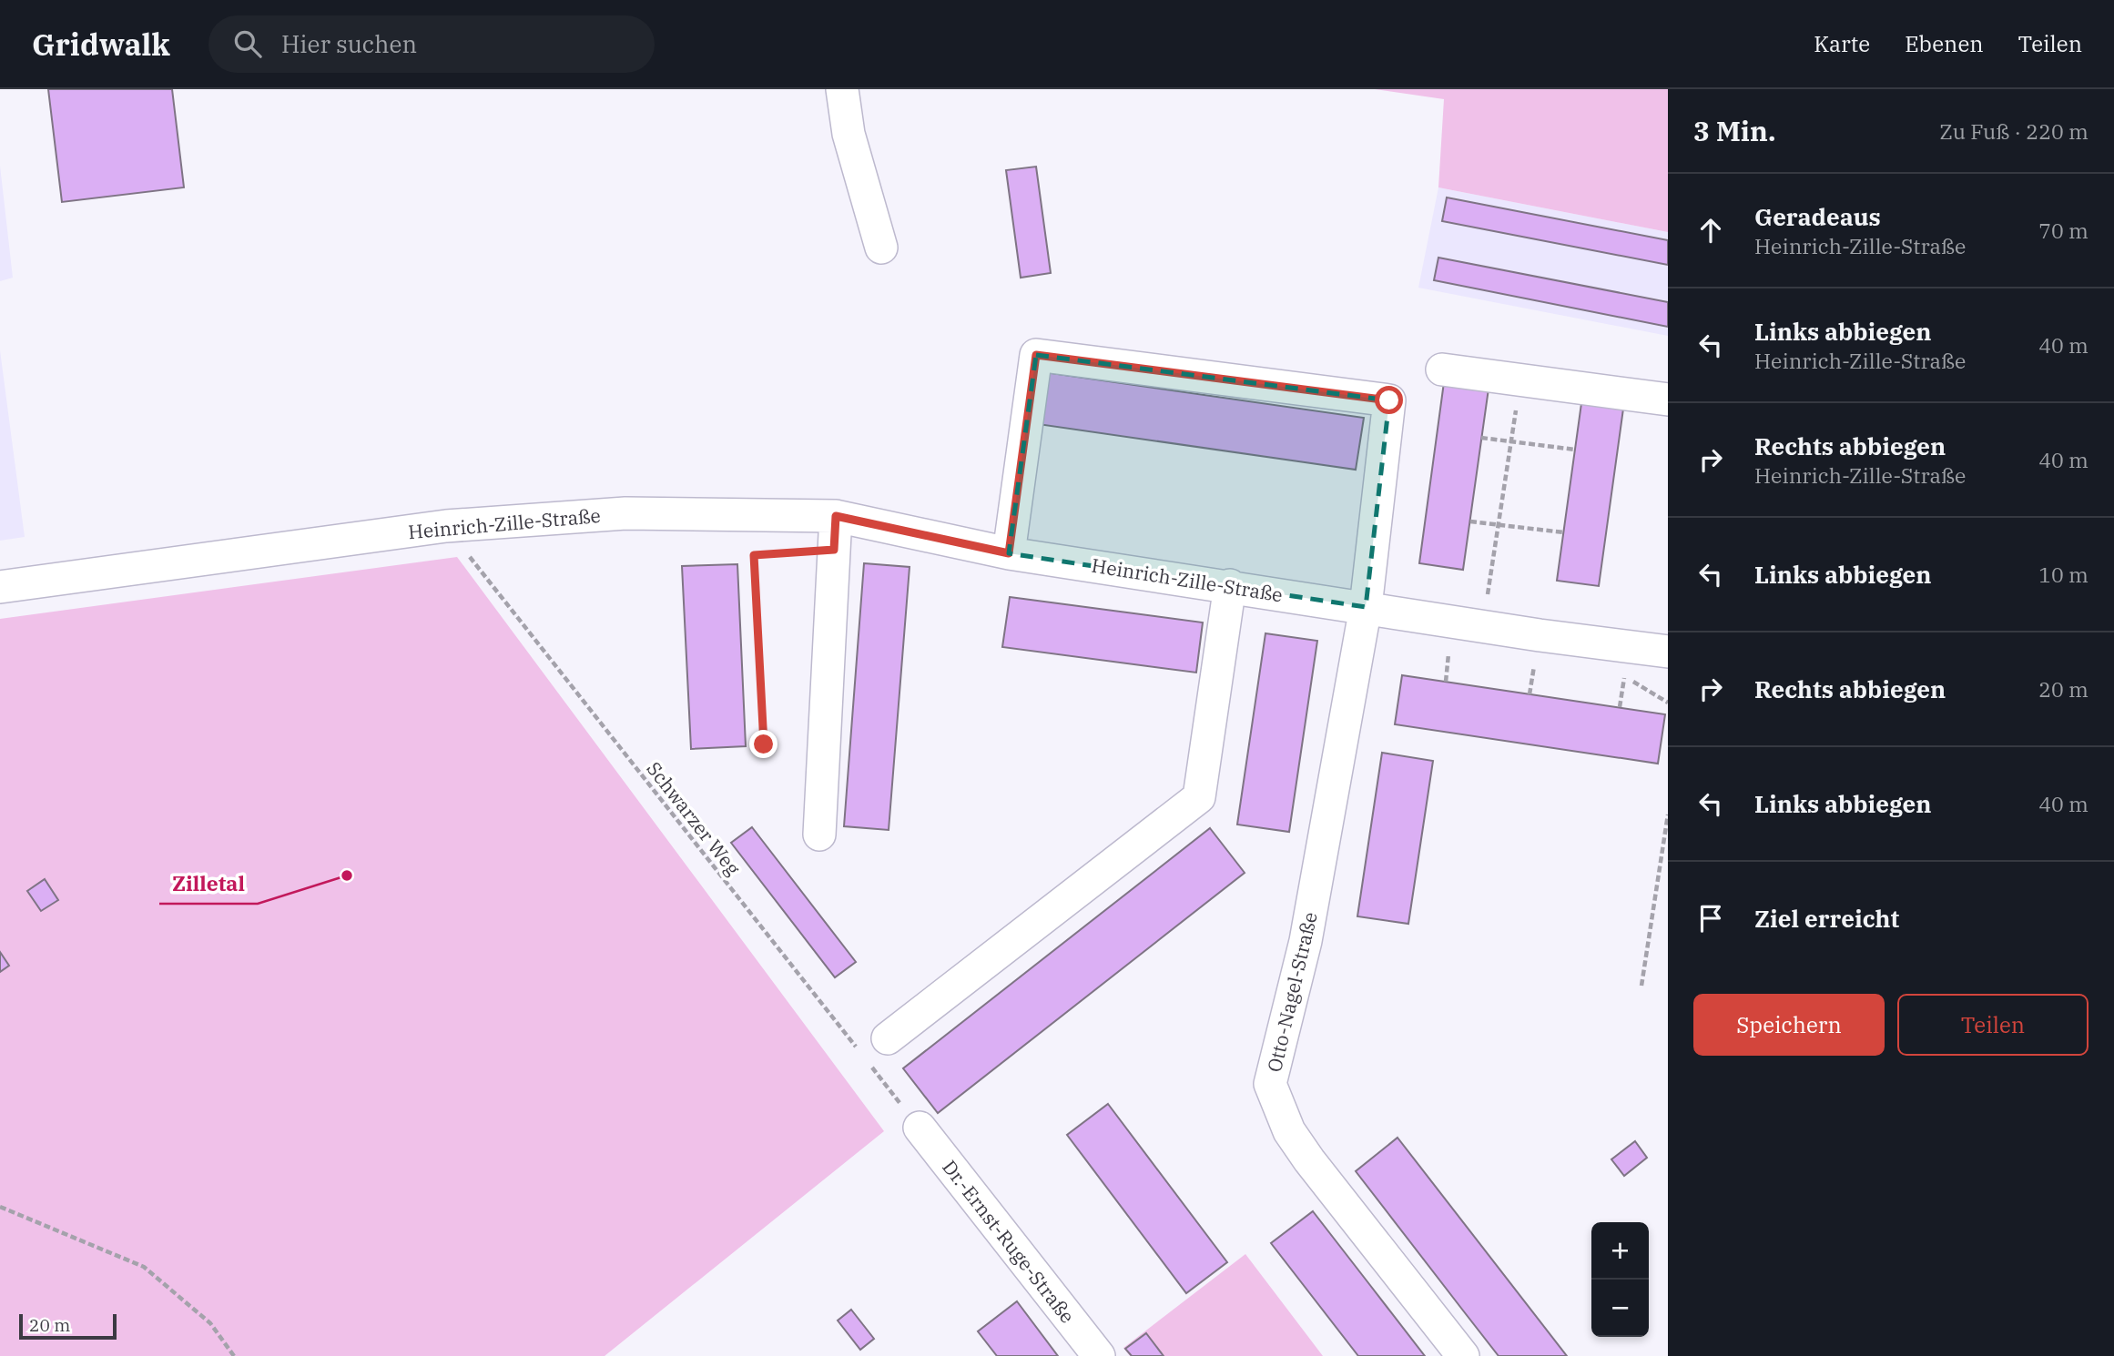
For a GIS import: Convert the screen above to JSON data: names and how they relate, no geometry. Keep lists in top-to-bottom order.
{
  "streets": {
    "street": ["Heinrich-Zille-Straße", "Otto-Nagel-Straße", "Dr.-Ernst-Ruge-Straße"],
    "path": ["Schwarzer Weg"]
  },
  "crossings": [
    ["Heinrich-Zille-Straße", "Schwarzer Weg"],
    ["Heinrich-Zille-Straße", "Otto-Nagel-Straße"]
  ],
  "places": ["Zilletal"],
  "scale_bar": "20 m",
  "page": {
    "header": "Gridwalk",
    "search": "Hier suchen",
    "nav": ["Karte", "Ebenen", "Teilen"],
    "heading": ["3 Min.", "Zu Fuß · 220 m"],
    "list": [
      ["Geradeaus", "Heinrich-Zille-Straße", "70 m"],
      ["Links abbiegen", "Heinrich-Zille-Straße", "40 m"],
      ["Rechts abbiegen", "Heinrich-Zille-Straße", "40 m"],
      ["Links abbiegen", "10 m"],
      ["Rechts abbiegen", "20 m"],
      ["Links abbiegen", "40 m"],
      "Ziel erreicht"
    ],
    "buttons": ["Speichern", "Teilen"],
    "map_buttons": ["+", "−"],
    "scale": "20 m"
  }
}
